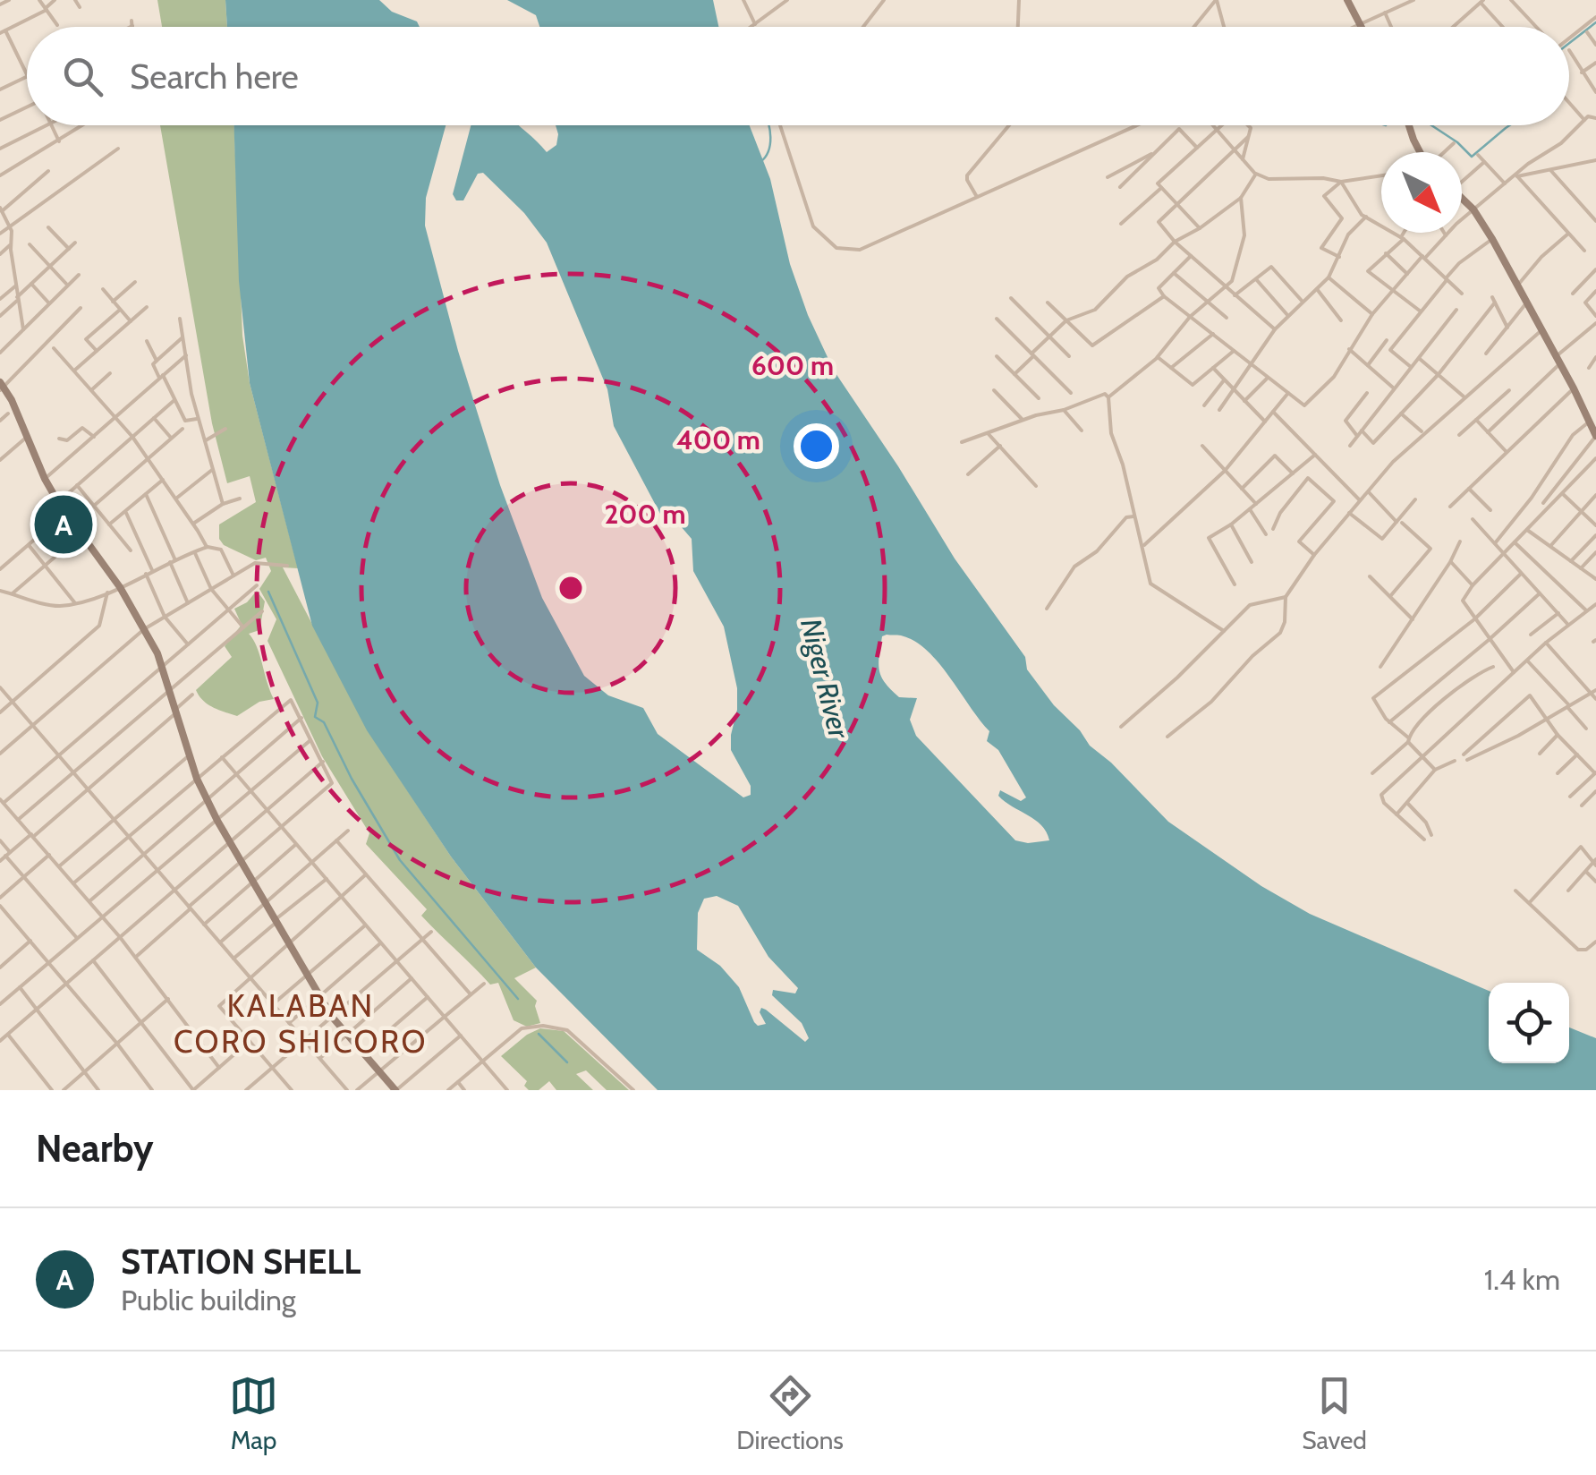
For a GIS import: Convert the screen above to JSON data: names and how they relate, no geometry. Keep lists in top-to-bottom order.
{
  "districts": ["KALABAN CORO SHICORO"],
  "water": ["Niger River"],
  "north": "bottom right",
  "page": {
    "search": "Search here",
    "pins": "A",
    "heading": "Nearby",
    "list": [
      {
        "mark": "A",
        "name": "STATION SHELL",
        "note": "Public building",
        "value": "1.4 km"
      }
    ],
    "nav": ["Map", "Directions", "Saved"]
  },
  "rings": ["600 m", "400 m", "200 m"]
}
